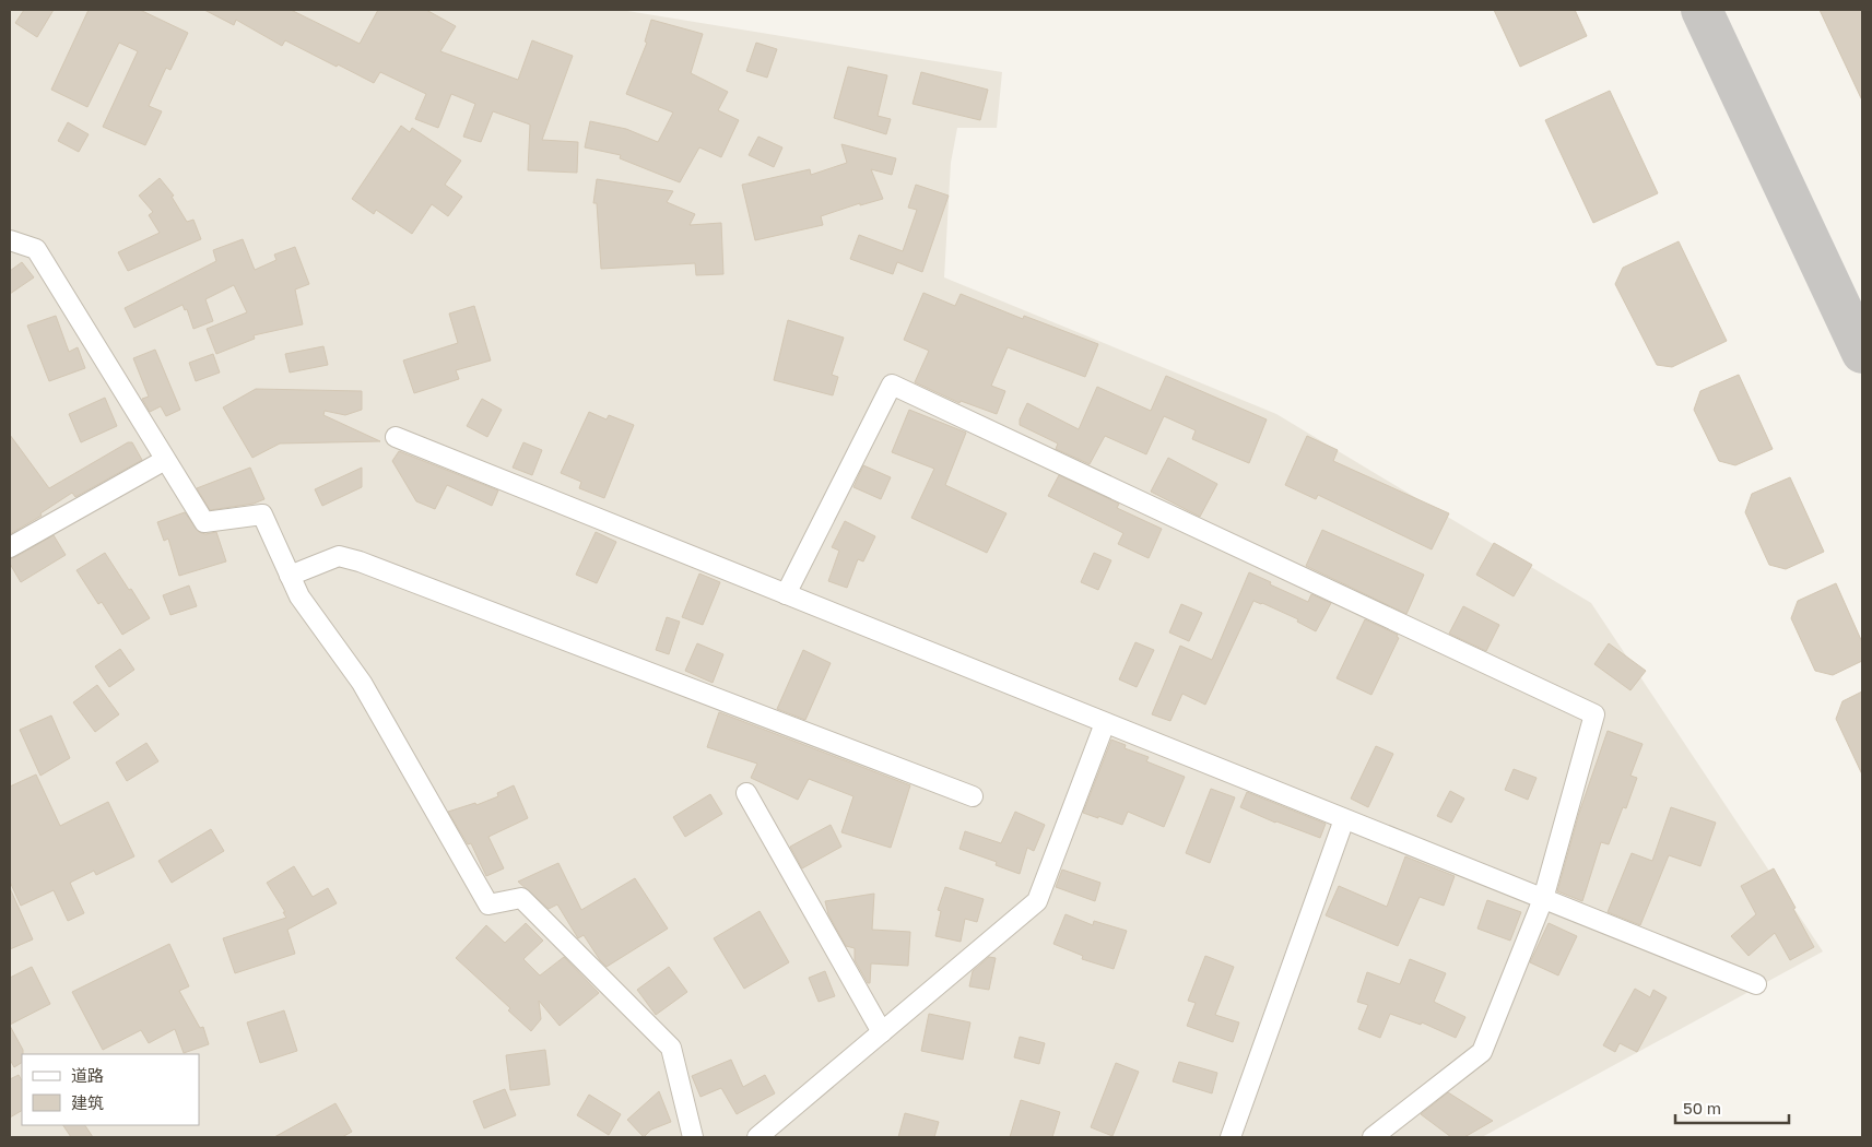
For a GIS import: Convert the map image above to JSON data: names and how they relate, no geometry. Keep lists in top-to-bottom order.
{
  "legend": ["道路", "建筑"],
  "scale_bar": "50 m"
}
